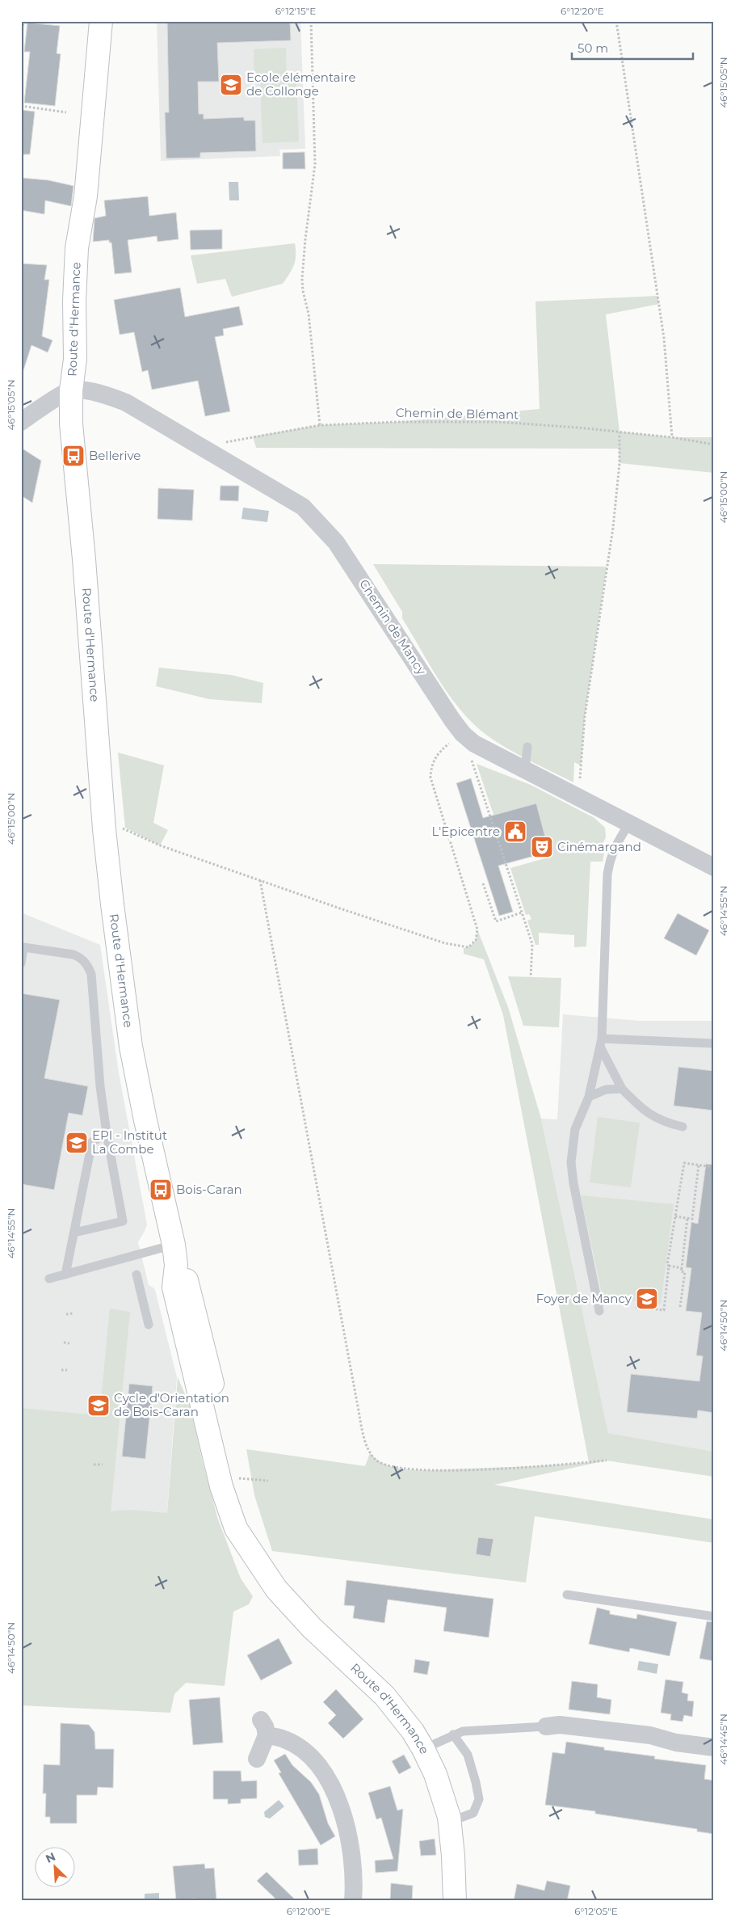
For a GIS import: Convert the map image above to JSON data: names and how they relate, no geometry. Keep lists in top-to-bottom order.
{
  "streets": {
    "main road": ["Route d'Hermance"],
    "street": ["Chemin de Mancy"],
    "path": ["Chemin de Blémant"]
  },
  "crossings": [
    ["Route d'Hermance", "Chemin de Mancy"],
    ["Chemin de Blémant", "Chemin de Mancy"]
  ],
  "places": {
    "school or university": [
      "Ecole élémentaire de Collonge",
      "EPI - Institut La Combe",
      "Foyer de Mancy",
      "Cycle d'Orientation de Bois-Caran"
    ],
    "bus stop": ["Bellerive", "Bois-Caran"],
    "public building": ["L'Epicentre"],
    "theatre": ["Cinémargand"]
  },
  "scale_bar": "50 m",
  "north": "top left",
  "coordinates": [
    "6°12'15\"E",
    "6°12'20\"E",
    "46°15'05\"N",
    "46°15'00\"N",
    "46°14'55\"N",
    "46°14'50\"N",
    "46°14'45\"N",
    "6°12'00\"E",
    "6°12'05\"E"
  ]
}
